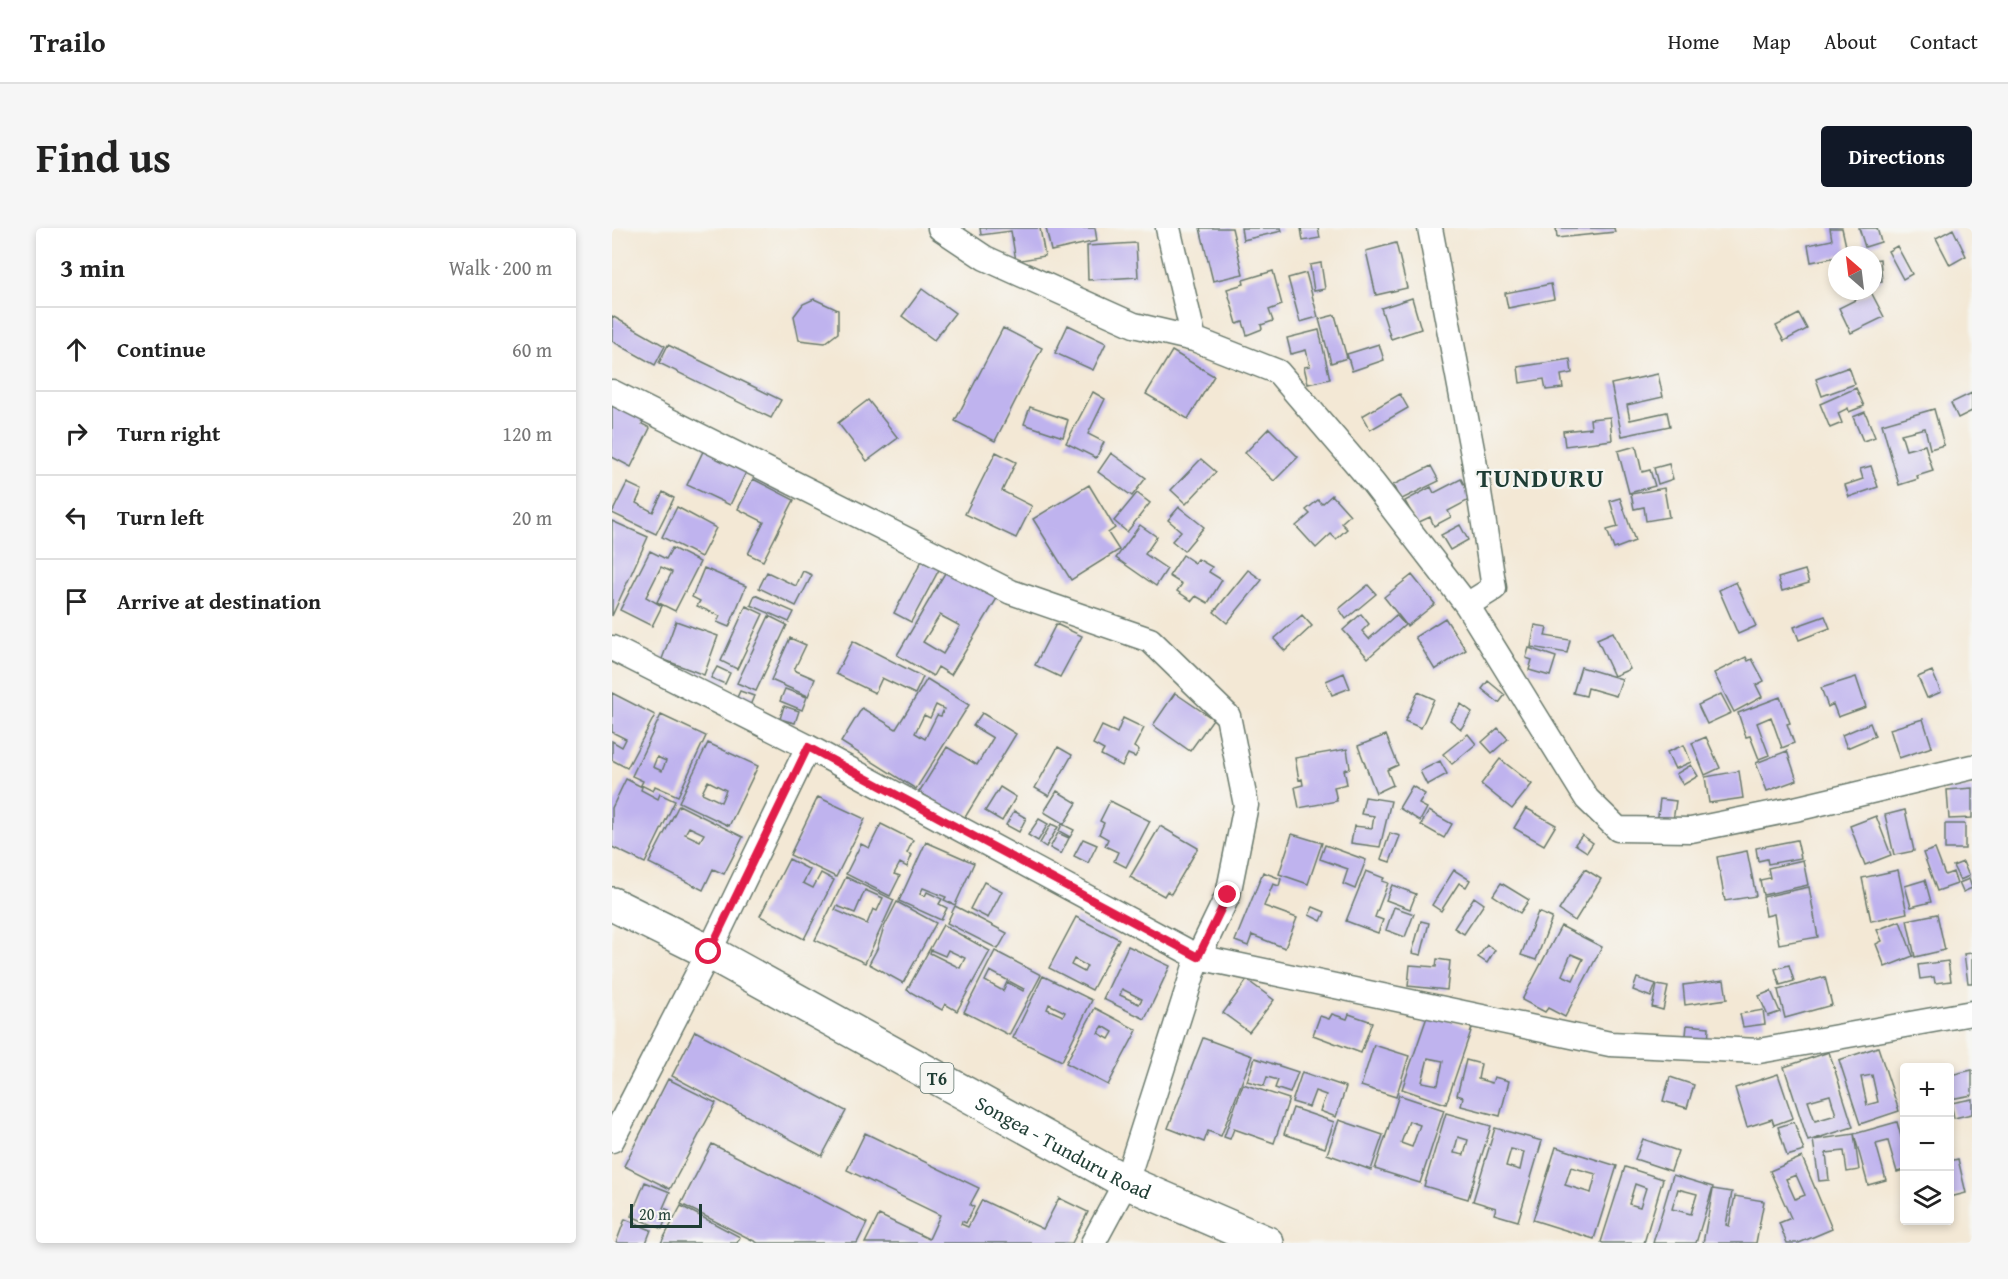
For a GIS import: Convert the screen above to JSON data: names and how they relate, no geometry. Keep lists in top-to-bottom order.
{
  "streets": {
    "highway": ["T6", "Songea - Tunduru Road"]
  },
  "districts": ["TUNDURU"],
  "scale_bar": "20 m",
  "north": "top left",
  "page": {
    "header": "Trailo",
    "nav": [
      "Home",
      "Map",
      "About",
      "Contact"
    ],
    "title": "Find us",
    "buttons": "Directions",
    "heading": ["3 min", "Walk · 200 m"],
    "list": [
      ["Continue", "60 m"],
      ["Turn right", "120 m"],
      ["Turn left", "20 m"],
      "Arrive at destination"
    ],
    "map_buttons": ["+", "−"],
    "scale": "20 m"
  }
}
